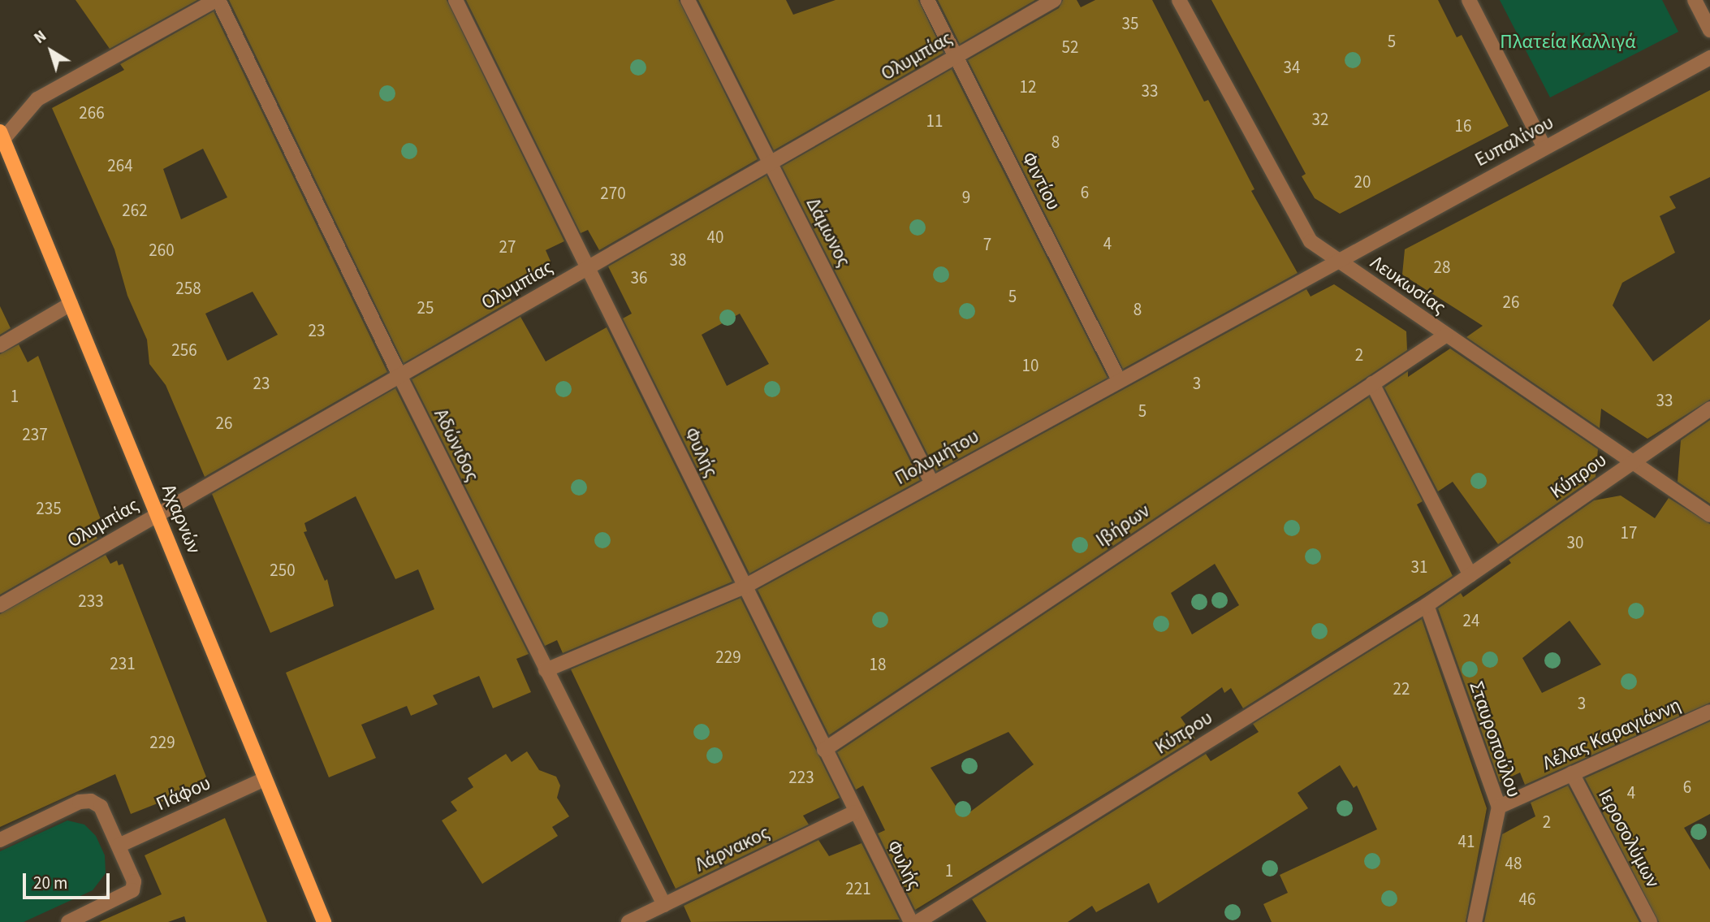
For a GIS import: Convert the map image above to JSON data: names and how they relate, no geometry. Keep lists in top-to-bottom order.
{
  "streets": {
    "main road": ["Αχαρνών"],
    "street": [
      "Ολυμπίας",
      "Ευπαλίνου",
      "Φιντίου",
      "Δάμωνος",
      "Λευκωσίας",
      "Αδώνιδος",
      "Φυλής",
      "Πολυμήτου",
      "Κύπρου",
      "Ιβήρων",
      "Λέλας Καραγιάννη",
      "Σταυροπούλου",
      "Πάφου",
      "Ιεροσολύμων",
      "Λάρνακος"
    ]
  },
  "crossings": [
    ["Ολυμπίας", "Φιντίου"],
    ["Ολυμπίας", "Δάμωνος"],
    ["Ολυμπίας", "Αδώνιδος"],
    ["Ολυμπίας", "Φυλής"],
    ["Ολυμπίας", "Αχαρνών"],
    ["Ευπαλίνου", "Λευκωσίας"],
    ["Ευπαλίνου", "Πολυμήτου"],
    ["Φιντίου", "Πολυμήτου"],
    ["Δάμωνος", "Πολυμήτου"],
    ["Λευκωσίας", "Πολυμήτου"],
    ["Λευκωσίας", "Κύπρου"],
    ["Λευκωσίας", "Ιβήρων"],
    ["Αδώνιδος", "Πολυμήτου"],
    ["Αδώνιδος", "Λάρνακος"],
    ["Φυλής", "Πολυμήτου"],
    ["Φυλής", "Ιβήρων"],
    ["Φυλής", "Λάρνακος"],
    ["Κύπρου", "Σταυροπούλου"],
    ["Αχαρνών", "Πάφου"],
    ["Λέλας Καραγιάννη", "Σταυροπούλου"],
    ["Λέλας Καραγιάννη", "Ιεροσολύμων"]
  ],
  "parks": ["Πλατεία Καλλιγά"],
  "house_numbers": [
    "35",
    "5",
    "52",
    "34",
    "12",
    "33",
    "266",
    "32",
    "11",
    "16",
    "8",
    "264",
    "20",
    "6",
    "270",
    "9",
    "262",
    "40",
    "4",
    "7",
    "27",
    "260",
    "38",
    "28",
    "36",
    "258",
    "5",
    "26",
    "25",
    "8",
    "23",
    "256",
    "2",
    "10",
    "23",
    "3",
    "1",
    "33",
    "5",
    "26",
    "237",
    "235",
    "17",
    "30",
    "31",
    "250",
    "233",
    "24",
    "229",
    "231",
    "18",
    "22",
    "3",
    "229",
    "223",
    "6",
    "4",
    "2",
    "41",
    "48",
    "1",
    "221",
    "46"
  ],
  "scale_bar": "20 m",
  "north": "top left"
}
